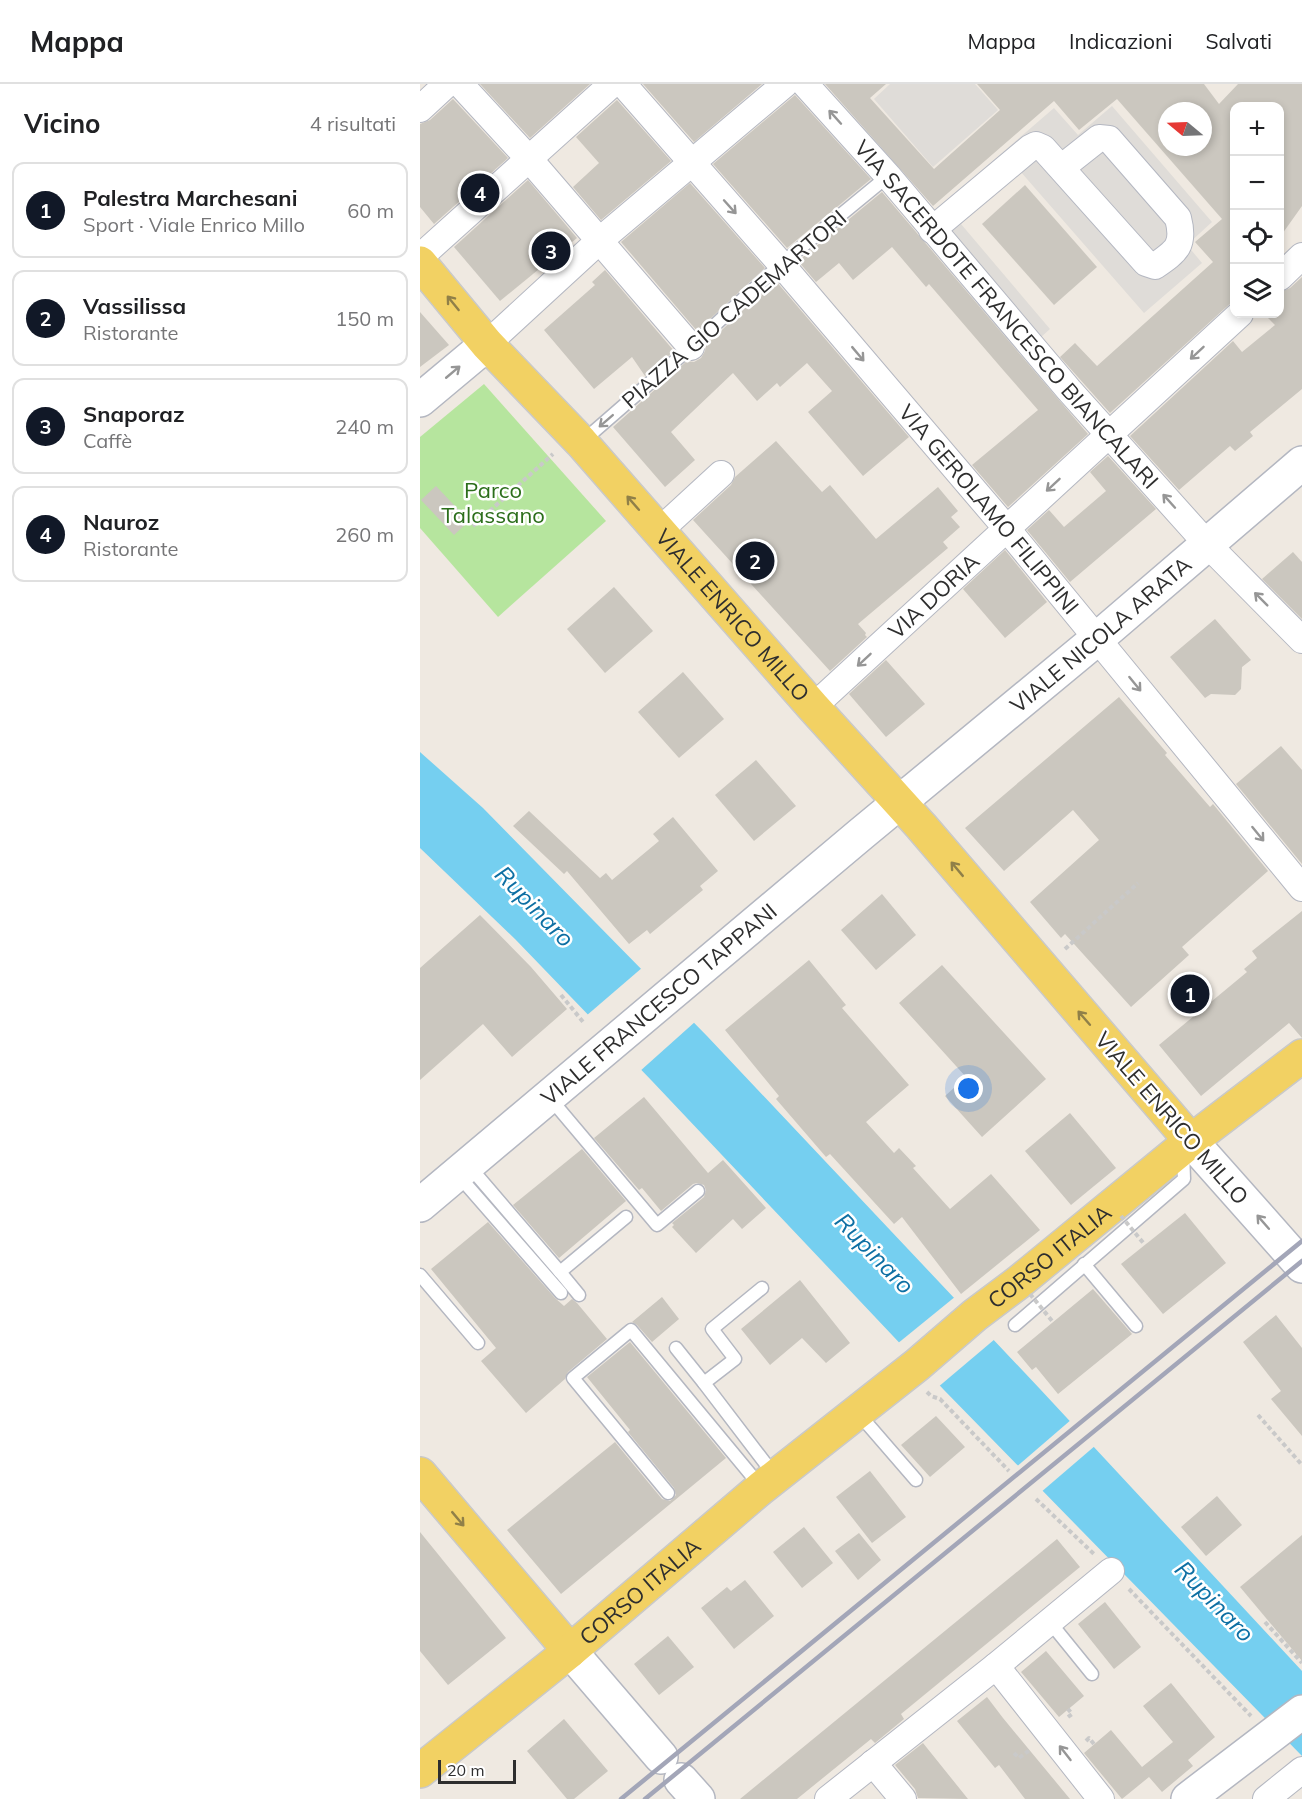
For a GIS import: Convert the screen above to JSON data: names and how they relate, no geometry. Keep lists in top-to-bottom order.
{
  "streets": {
    "main road": [
      "VIALE ENRICO MILLO",
      "VIALE NICOLA ARATA",
      "VIALE FRANCESCO TAPPANI",
      "CORSO ITALIA"
    ],
    "street": ["VIA SACERDOTE FRANCESCO BIANCALARI", "VIA GEROLAMO FILIPPINI", "VIA DORIA"],
    "lane": ["PIAZZA GIO CADEMARTORI"]
  },
  "crossings": [
    ["PIAZZA GIO CADEMARTORI", "VIA SACERDOTE FRANCESCO BIANCALARI"],
    ["PIAZZA GIO CADEMARTORI", "VIA GEROLAMO FILIPPINI"],
    ["PIAZZA GIO CADEMARTORI", "VIALE ENRICO MILLO"],
    ["VIA SACERDOTE FRANCESCO BIANCALARI", "VIA DORIA"],
    ["VIA SACERDOTE FRANCESCO BIANCALARI", "VIALE NICOLA ARATA"],
    ["VIA GEROLAMO FILIPPINI", "VIA DORIA"],
    ["VIA GEROLAMO FILIPPINI", "VIALE NICOLA ARATA"],
    ["VIA DORIA", "VIALE ENRICO MILLO"],
    ["VIALE ENRICO MILLO", "VIALE NICOLA ARATA"],
    ["VIALE ENRICO MILLO", "VIALE FRANCESCO TAPPANI"],
    ["VIALE ENRICO MILLO", "CORSO ITALIA"],
    ["VIALE NICOLA ARATA", "VIALE FRANCESCO TAPPANI"]
  ],
  "one_way": [
    "PIAZZA GIO CADEMARTORI",
    "VIA SACERDOTE FRANCESCO BIANCALARI",
    "VIA GEROLAMO FILIPPINI",
    "VIA DORIA",
    "VIALE ENRICO MILLO"
  ],
  "water": ["Rupinaro"],
  "parks": ["Parco Talassano"],
  "scale_bar": "20 m",
  "north": "left",
  "page": {
    "header": "Mappa",
    "nav": ["Mappa", "Indicazioni", "Salvati"],
    "heading": ["Vicino", "4 risultati"],
    "map_buttons": ["+", "−"],
    "list": [
      {
        "mark": "1",
        "name": "Palestra Marchesani",
        "note": "Sport · Viale Enrico Millo",
        "value": "60 m"
      },
      {
        "mark": "2",
        "name": "Vassilissa",
        "note": "Ristorante",
        "value": "150 m"
      },
      {
        "mark": "3",
        "name": "Snaporaz",
        "note": "Caffè",
        "value": "240 m"
      },
      {
        "mark": "4",
        "name": "Nauroz",
        "note": "Ristorante",
        "value": "260 m"
      }
    ],
    "pins": [
      "4",
      "3",
      "2",
      "1"
    ],
    "scale": "20 m"
  }
}
